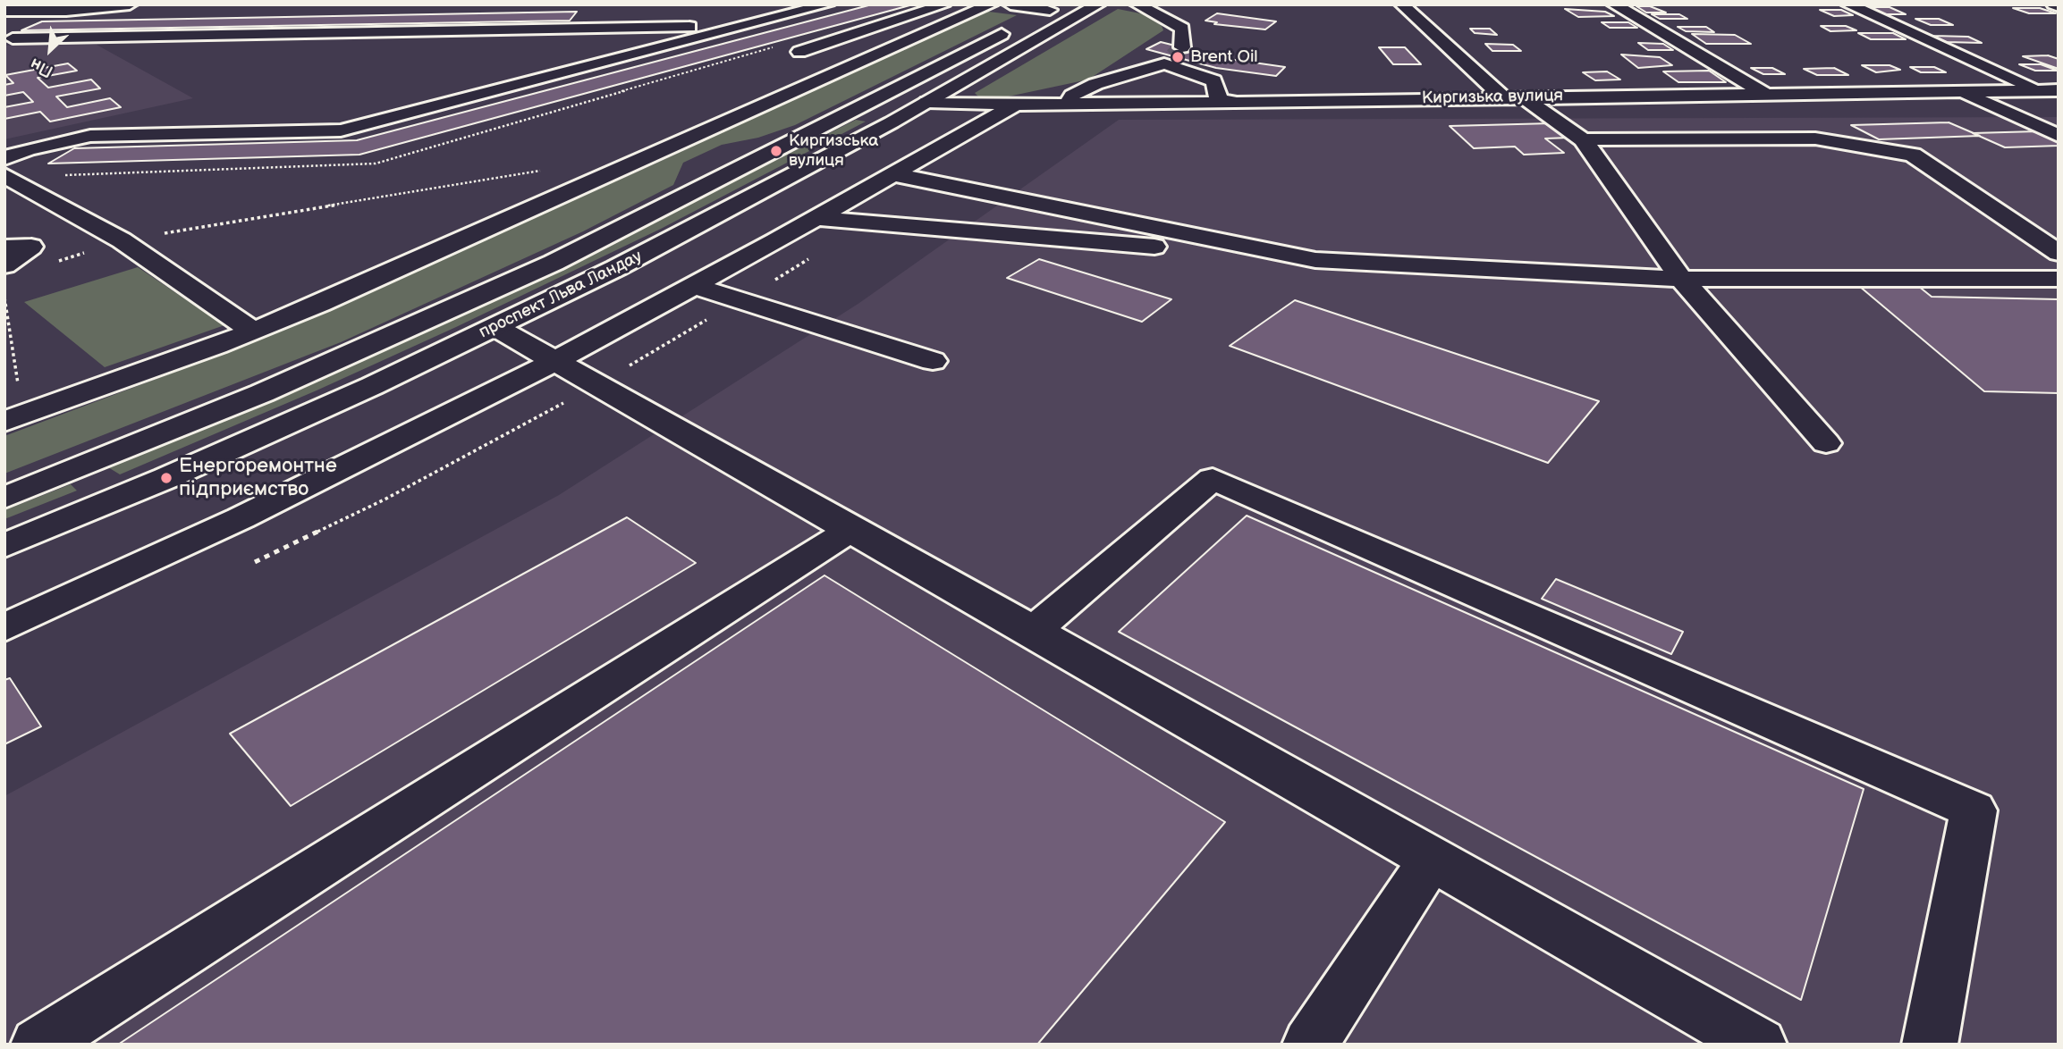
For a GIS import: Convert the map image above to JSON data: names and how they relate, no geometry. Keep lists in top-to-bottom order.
{
  "streets": {
    "main road": ["Киргизька вулиця", "проспект Льва Ландау"]
  },
  "crossings": [
    ["Киргизька вулиця", "проспект Льва Ландау"]
  ],
  "places": ["Brent Oil", "Киргизська вулиця", "Енергоремонтне підприємство"],
  "north": "bottom left"
}
